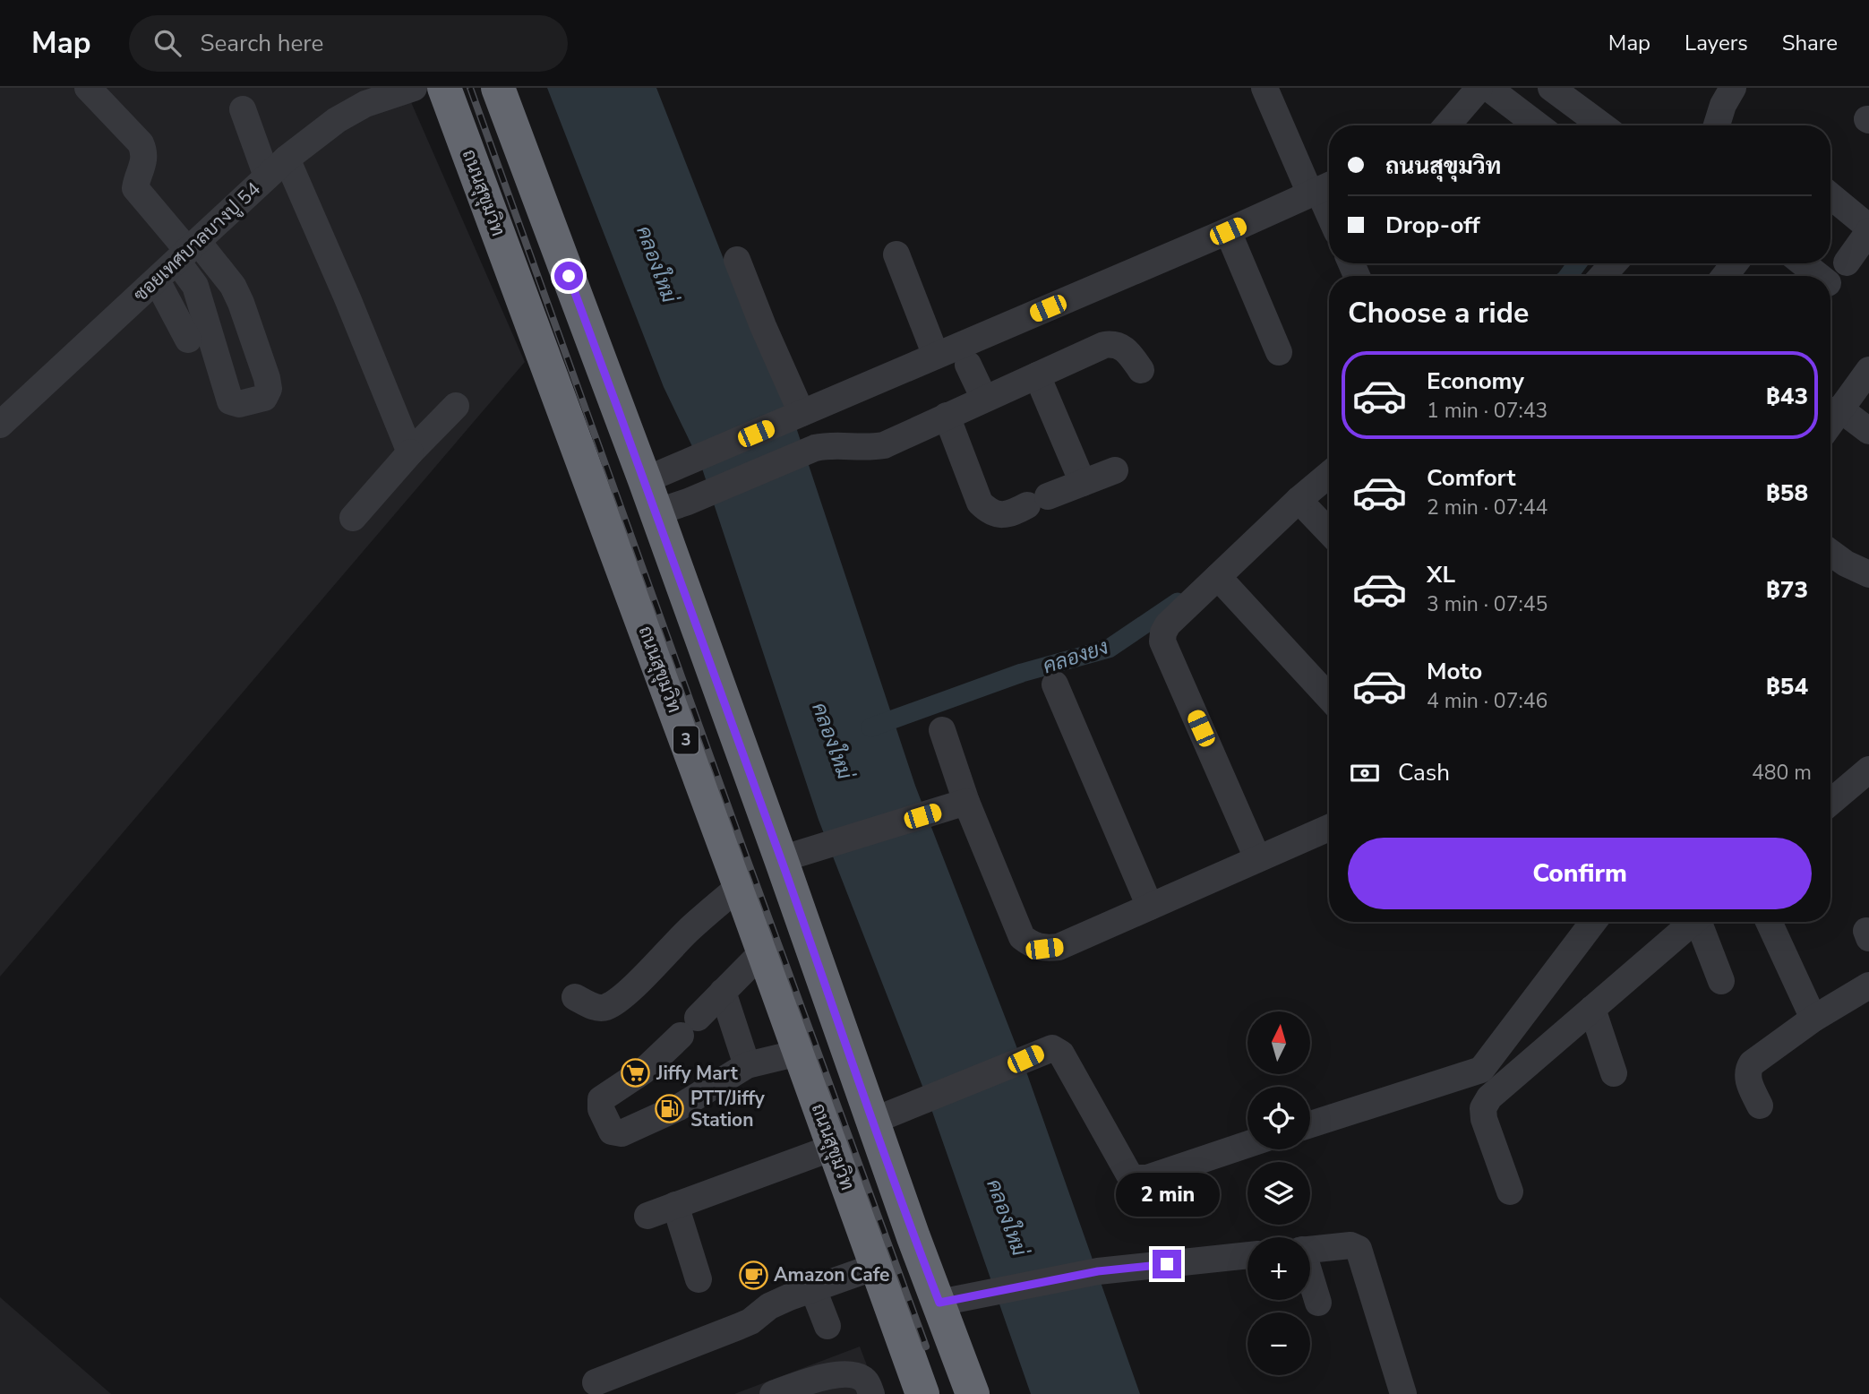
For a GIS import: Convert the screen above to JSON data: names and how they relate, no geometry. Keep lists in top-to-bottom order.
{
  "streets": {
    "highway": ["ถนนสุขุมวิท", "3"],
    "street": ["ซอยเทศบาลบางปู 54"]
  },
  "water": ["คลองใหม่", "คลองยง"],
  "places": {
    "supermarket": ["Jiffy Mart"],
    "fuel station": ["PTT/Jiffy Station"],
    "cafe": ["Amazon Cafe"]
  },
  "north": "top",
  "page": {
    "header": "Map",
    "search": "Search here",
    "nav": ["Map", "Layers", "Share"],
    "banner": ["ถนนสุขุมวิท", "Drop-off"],
    "heading": "Choose a ride",
    "list": [
      {
        "name": "Economy",
        "note": "1 min · 07:43",
        "value": "฿43"
      },
      {
        "name": "Comfort",
        "note": "2 min · 07:44",
        "value": "฿58"
      },
      {
        "name": "XL",
        "note": "3 min · 07:45",
        "value": "฿73"
      },
      {
        "name": "Moto",
        "note": "4 min · 07:46",
        "value": "฿54"
      }
    ],
    "pay": ["Cash", "480 m"],
    "buttons": "Confirm",
    "map_buttons": ["+", "−"],
    "bubble": "2 min"
  }
}
